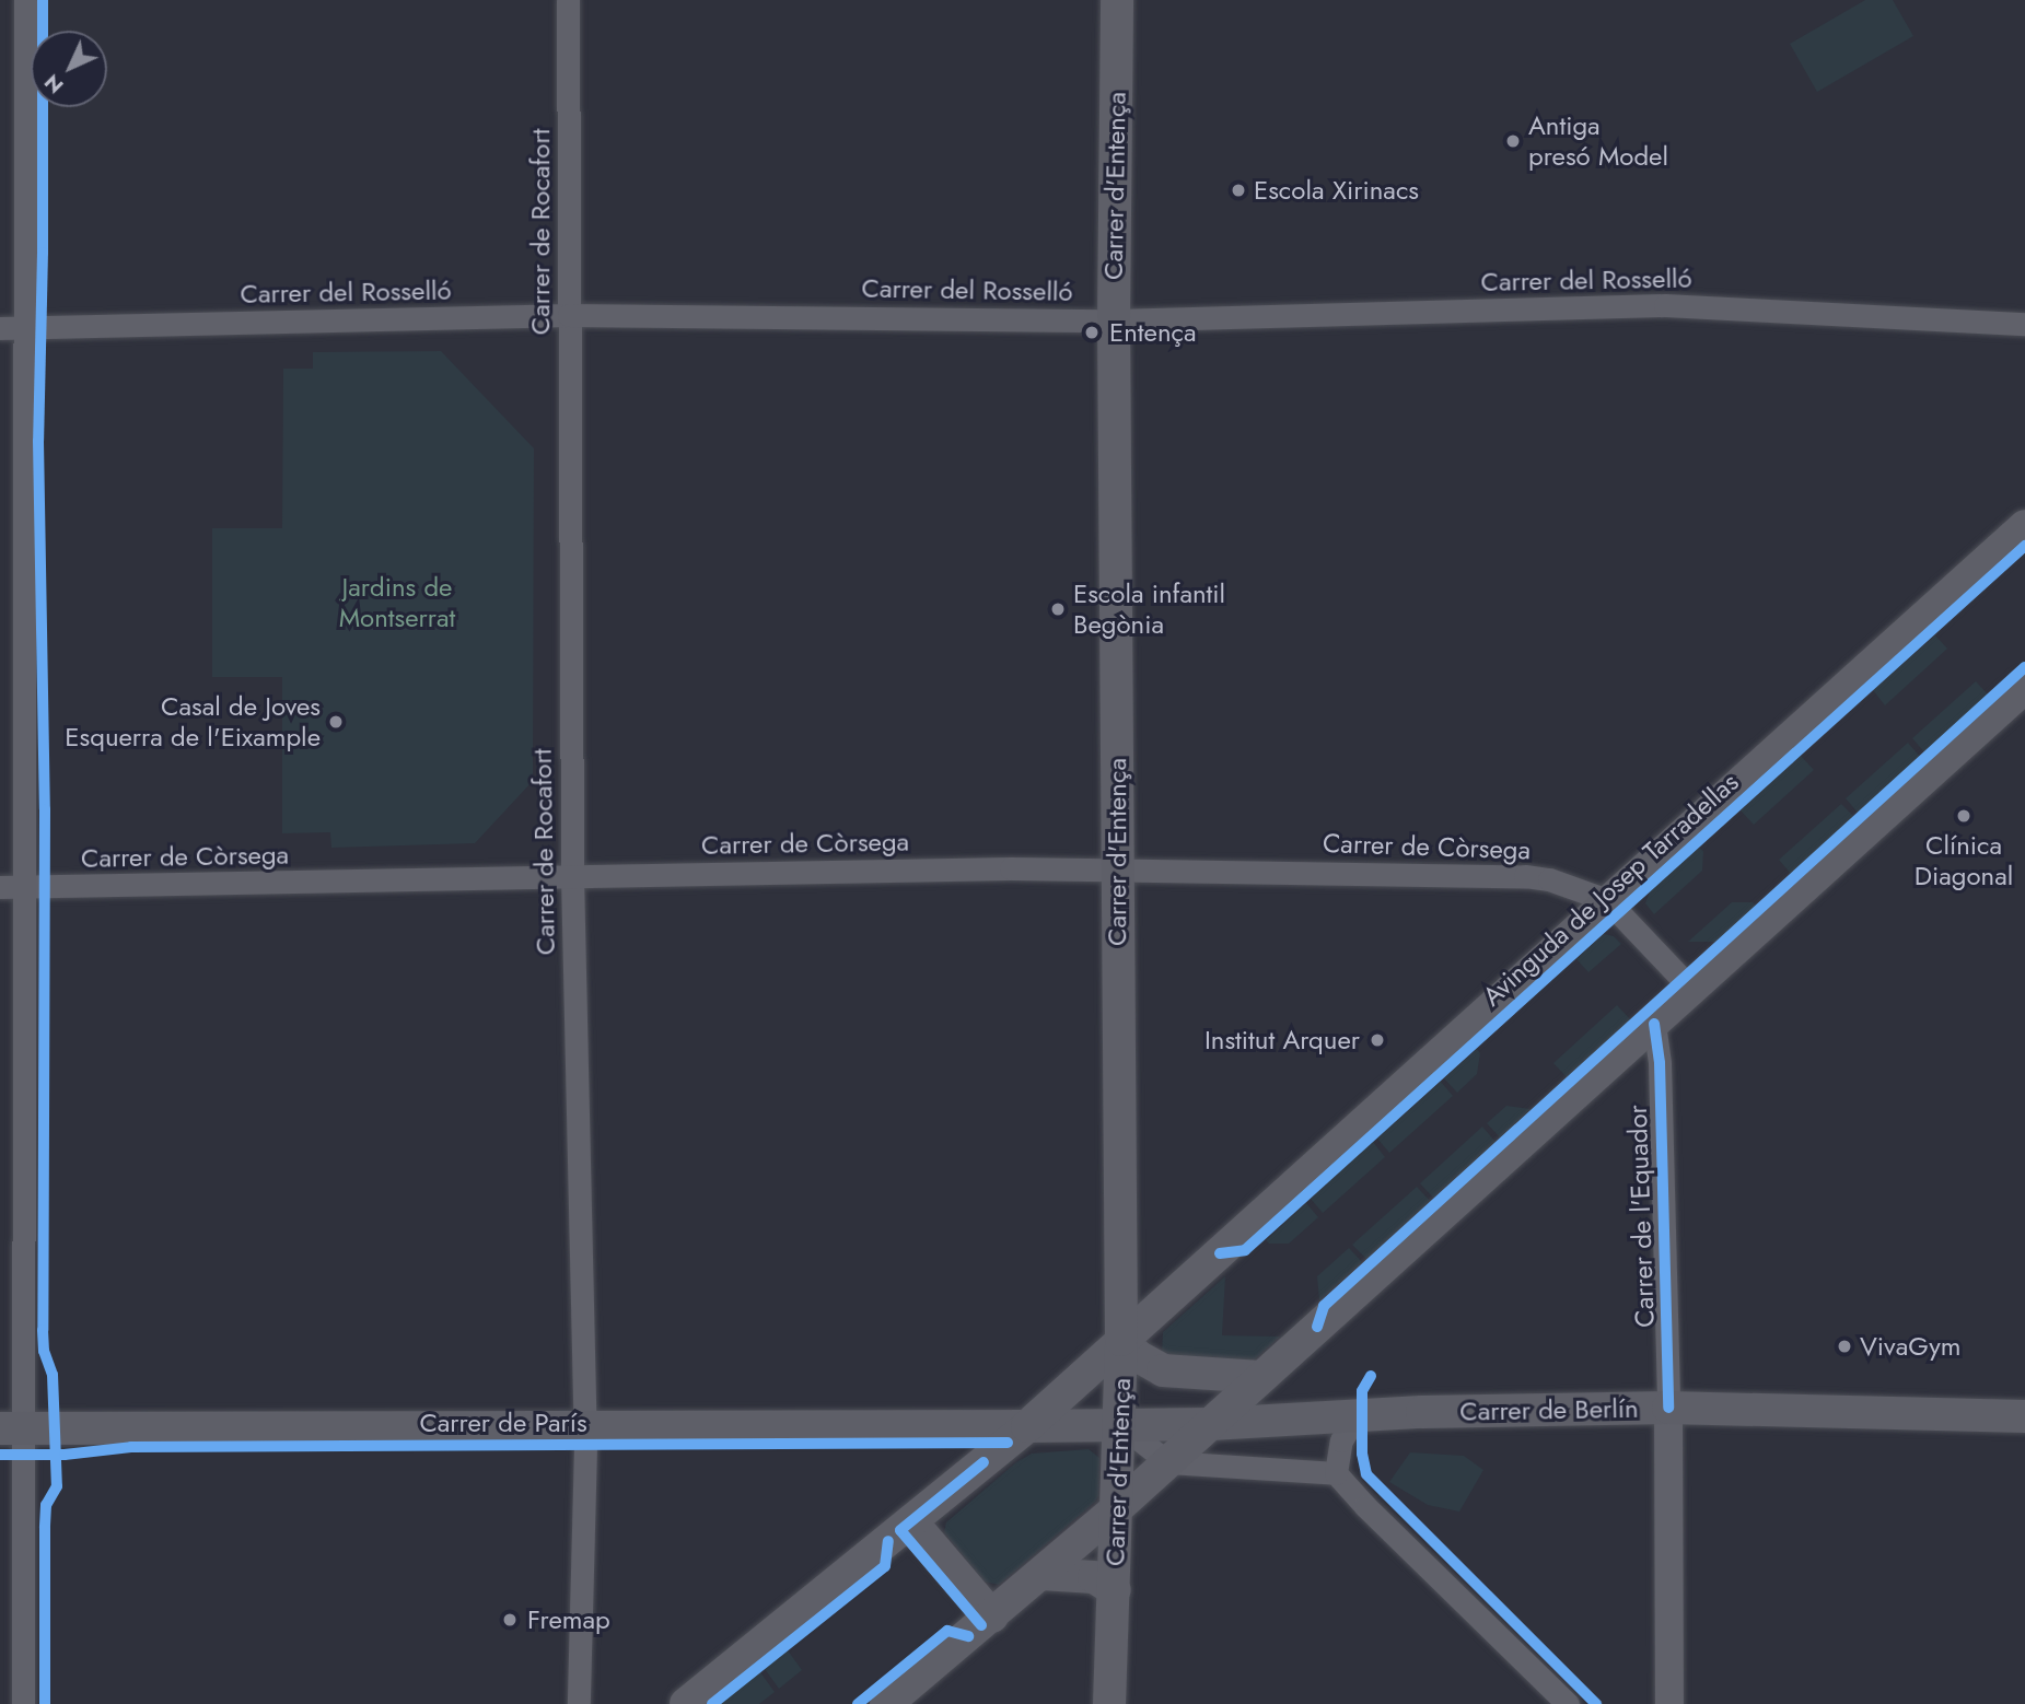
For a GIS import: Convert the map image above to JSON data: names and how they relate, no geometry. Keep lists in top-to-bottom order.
{
  "streets": {
    "main road": [
      "Carrer d'Entença",
      "Avinguda de Josep Tarradellas",
      "Carrer de Berlín",
      "Carrer de París"
    ],
    "street": [
      "Carrer de Rocafort",
      "Carrer del Rosselló",
      "Carrer de Còrsega",
      "Carrer de l'Equador"
    ]
  },
  "crossings": [
    ["Carrer d'Entença", "Carrer del Rosselló"],
    ["Carrer d'Entença", "Carrer de Còrsega"],
    ["Carrer d'Entença", "Avinguda de Josep Tarradellas"],
    ["Carrer de Rocafort", "Carrer del Rosselló"],
    ["Carrer de Rocafort", "Carrer de Còrsega"],
    ["Carrer de Rocafort", "Carrer de París"],
    ["Carrer de Còrsega", "Avinguda de Josep Tarradellas"],
    ["Avinguda de Josep Tarradellas", "Carrer de París"],
    ["Carrer de l'Equador", "Carrer de Berlín"]
  ],
  "parks": ["Jardins de Montserrat"],
  "places": [
    "Antiga presó Model",
    "Escola Xirinacs",
    "Entença",
    "Escola infantil Begònia",
    "Casal de Joves Esquerra de l'Eixample",
    "Clínica Diagonal",
    "Institut Arquer",
    "VivaGym",
    "Fremap"
  ],
  "north": "bottom left"
}
